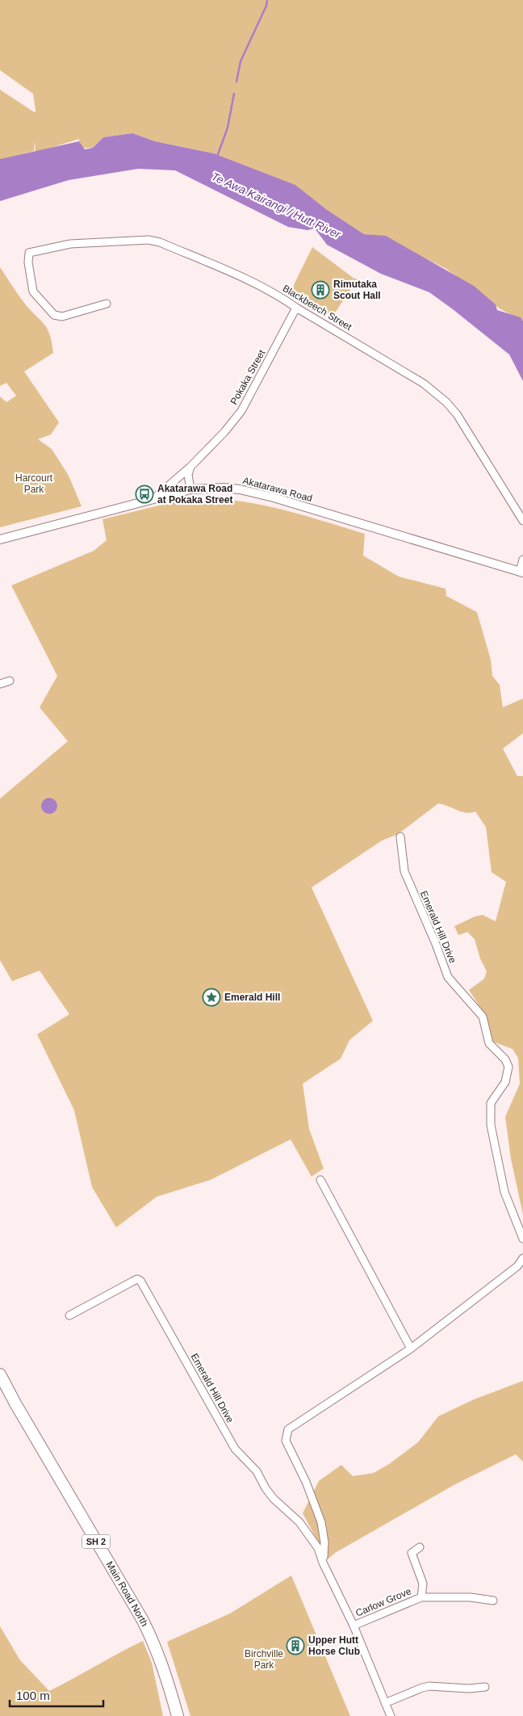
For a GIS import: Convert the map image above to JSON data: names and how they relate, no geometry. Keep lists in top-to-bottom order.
{
  "streets": {
    "highway": ["SH 2", "Main Road North"],
    "street": [
      "Blackbeech Street",
      "Pokaka Street",
      "Akatarawa Road",
      "Emerald Hill Drive",
      "Carlow Grove"
    ]
  },
  "crossings": [
    ["Blackbeech Street", "Pokaka Street"],
    ["Pokaka Street", "Akatarawa Road"],
    ["Emerald Hill Drive", "Carlow Grove"]
  ],
  "water": ["Te Awa Kairangi / Hutt River"],
  "parks": ["Harcourt Park", "Birchville Park"],
  "places": {
    "building": ["Rimutaka Scout Hall", "Upper Hutt Horse Club"],
    "bus stop": ["Akatarawa Road at Pokaka Street"],
    "place": ["Emerald Hill"]
  },
  "scale_bar": "100 m"
}
